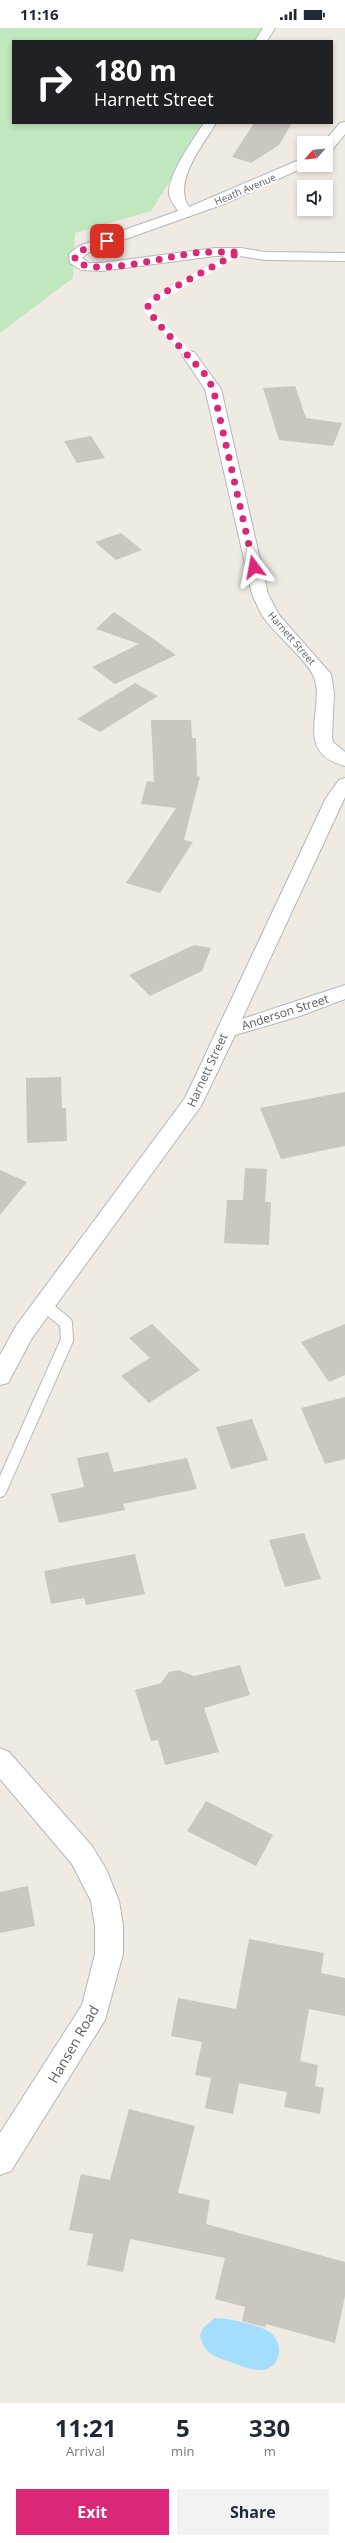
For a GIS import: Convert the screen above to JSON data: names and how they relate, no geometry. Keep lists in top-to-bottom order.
{
  "streets": {
    "street": [
      "Heath Avenue",
      "Harnett Street",
      "Anderson Street",
      "Hansen Road"
    ]
  },
  "crossings": [
    ["Heath Avenue", "Harnett Street"],
    ["Harnett Street", "Anderson Street"]
  ],
  "north": "bottom left",
  "page": {
    "status": "11:16",
    "turn": ["180 m", "Harnett Street"],
    "eta": [
      "11:21",
      "Arrival",
      "5",
      "min",
      "330",
      "m"
    ],
    "buttons": ["Exit", "Share"]
  }
}
